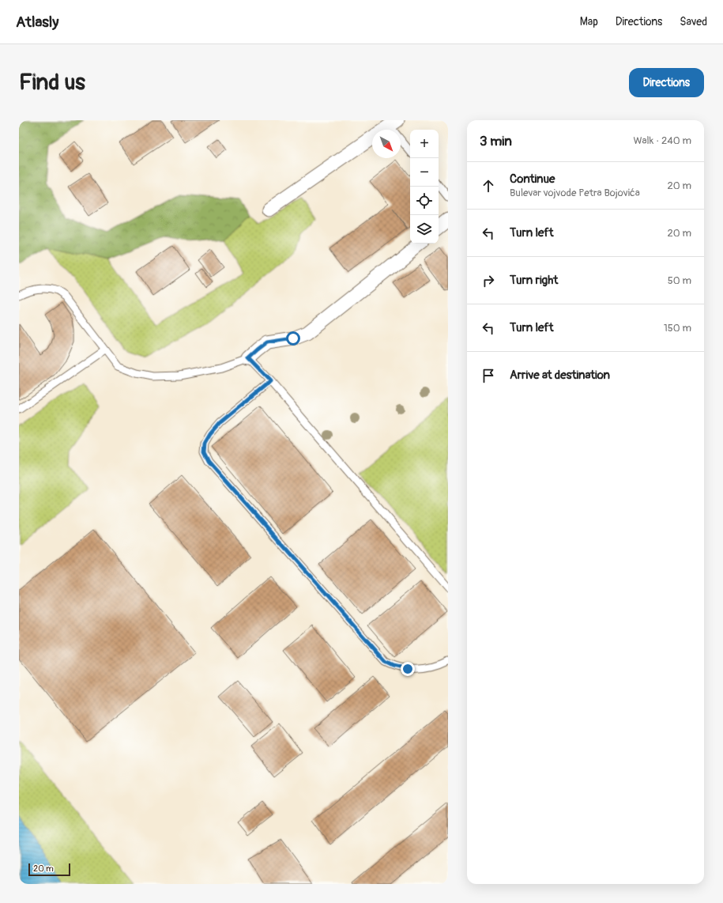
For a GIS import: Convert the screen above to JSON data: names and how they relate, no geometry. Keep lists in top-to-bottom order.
{
  "scale_bar": "20 m",
  "north": "bottom right",
  "page": {
    "header": "Atlasly",
    "nav": ["Map", "Directions", "Saved"],
    "buttons": "Directions",
    "title": "Find us",
    "heading": ["3 min", "Walk · 240 m"],
    "map_buttons": ["+", "−"],
    "list": [
      ["Continue", "Bulevar vojvode Petra Bojovića", "20 m"],
      ["Turn left", "20 m"],
      ["Turn right", "50 m"],
      ["Turn left", "150 m"],
      "Arrive at destination"
    ],
    "scale": "20 m"
  }
}
